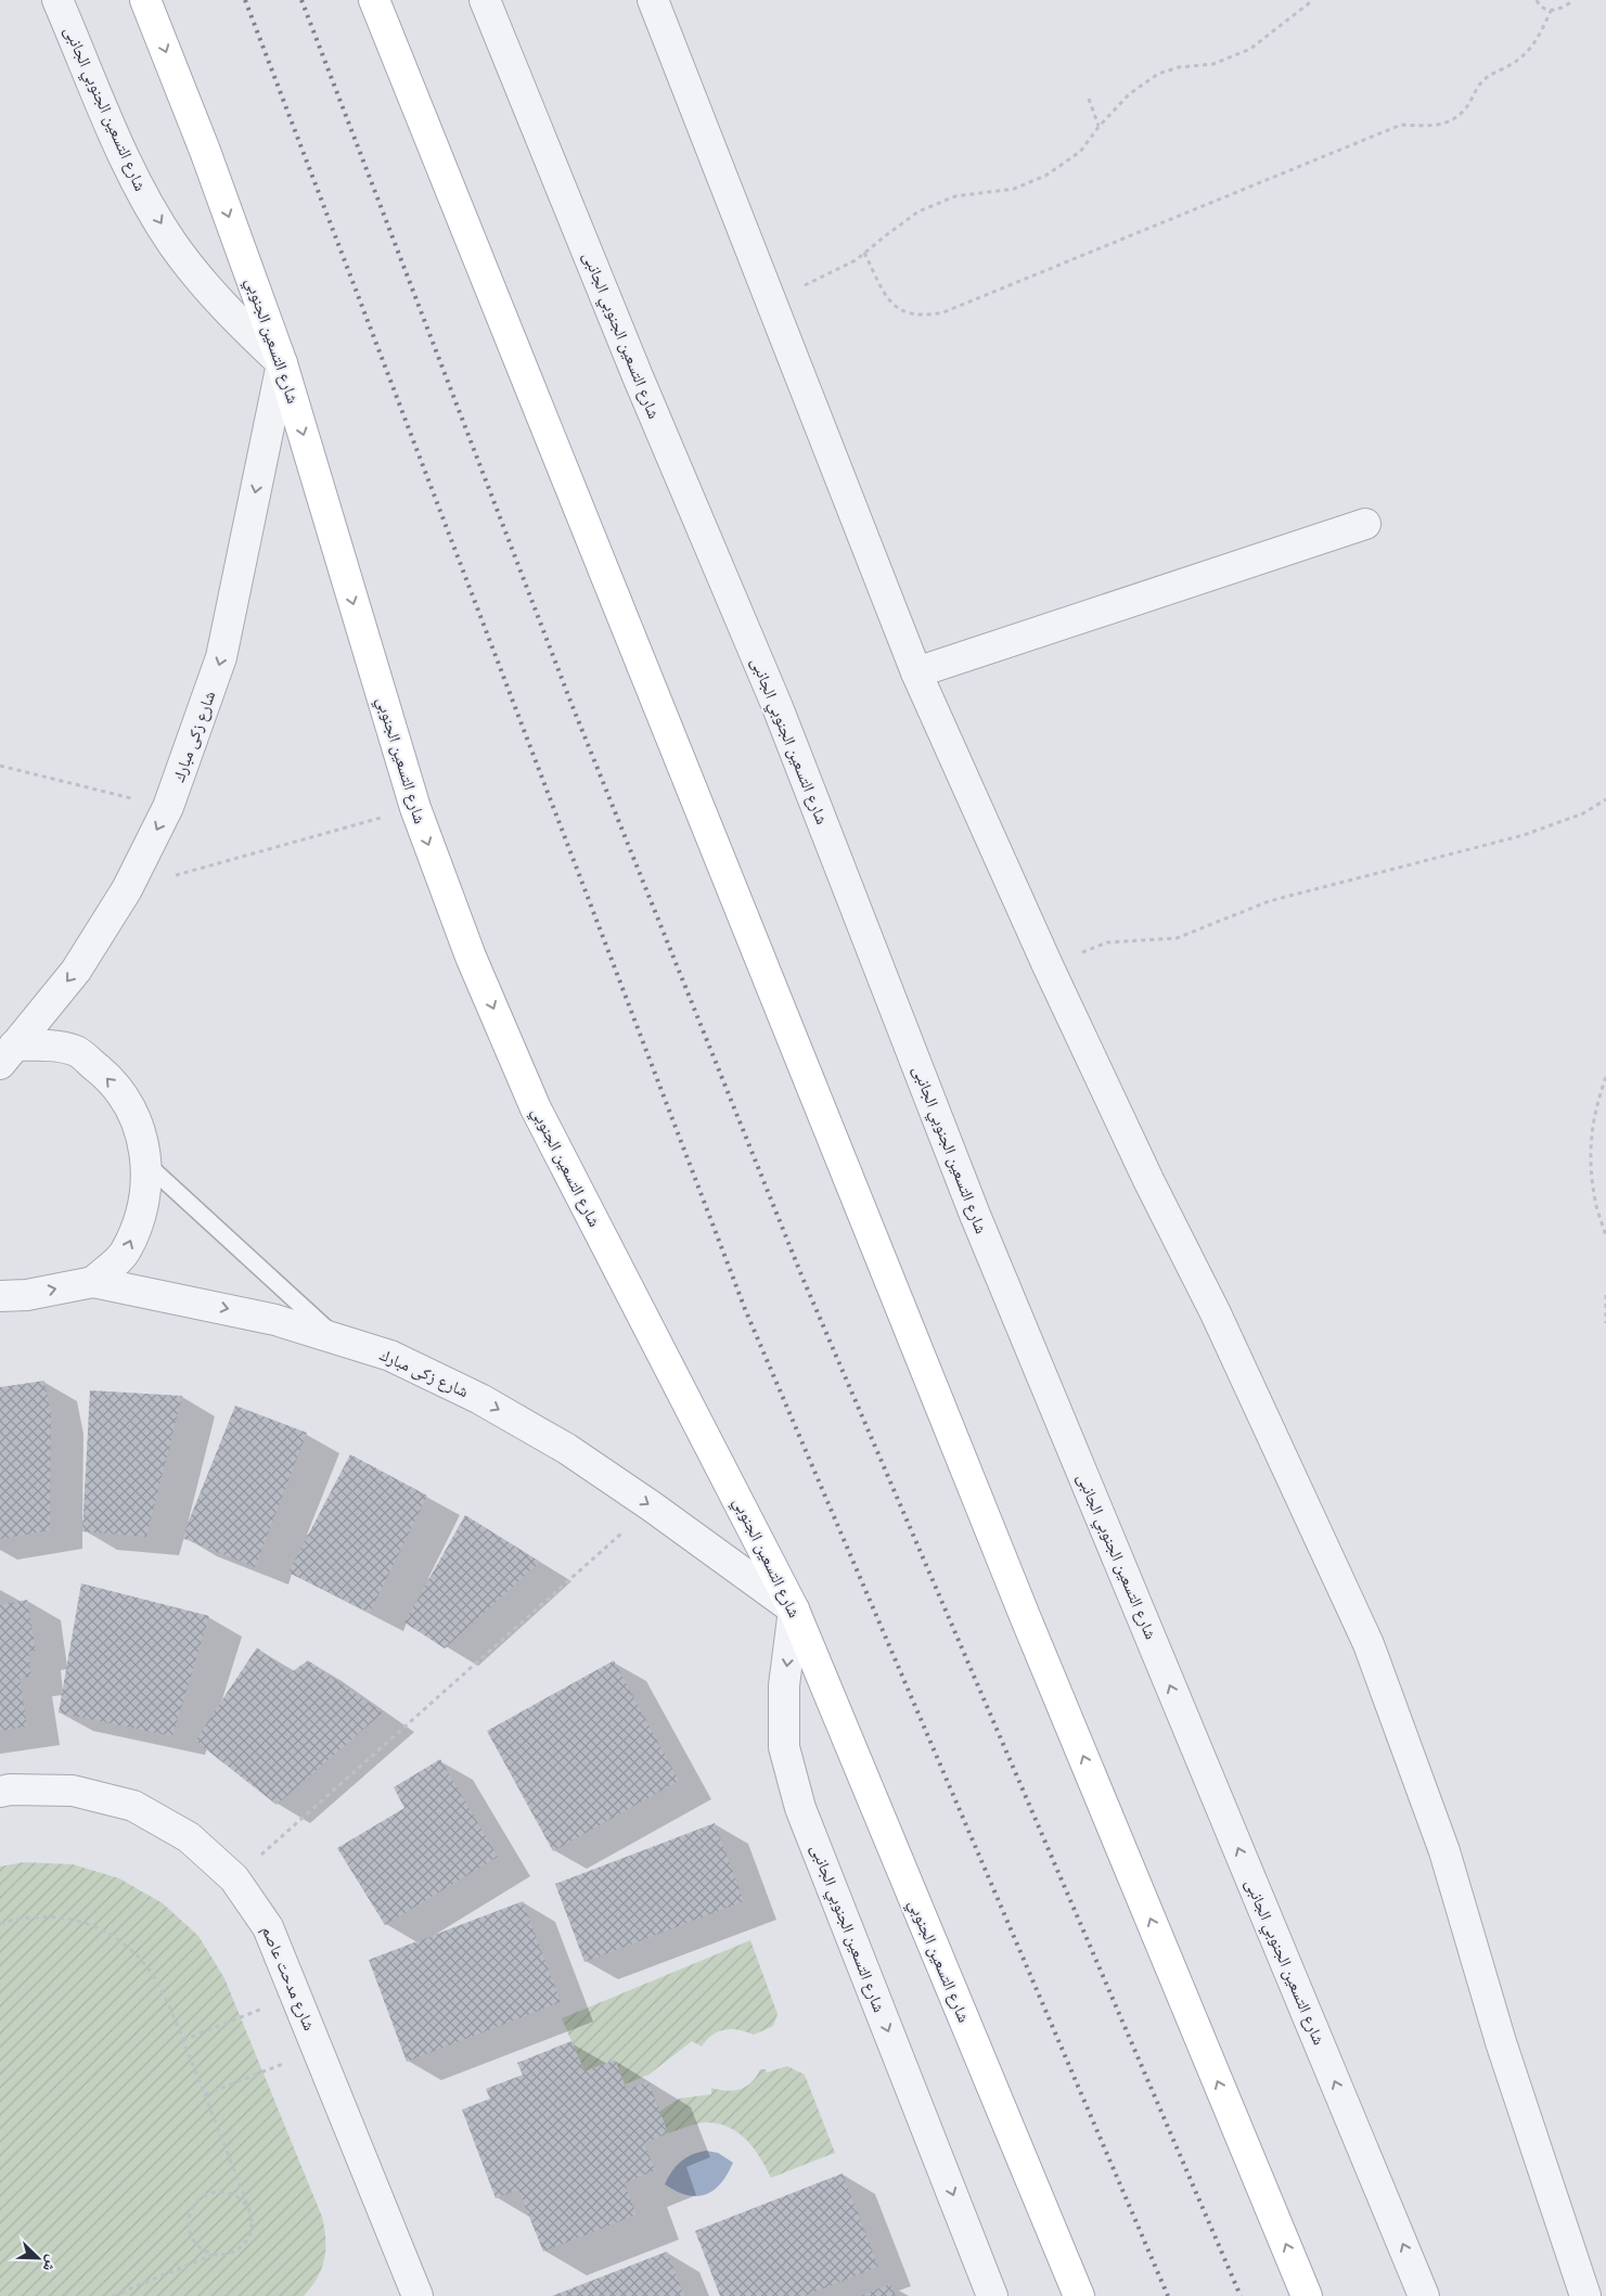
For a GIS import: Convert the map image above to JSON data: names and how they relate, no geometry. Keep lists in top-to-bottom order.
{
  "streets": {
    "main road": ["شارع التسعين الجنوبي"],
    "street": ["شارع التسعين الجنوبي الجانبى", "شارع زكى مبارك", "شارع مدحت عاصم"]
  },
  "crossings": [
    ["شارع التسعين الجنوبي الجانبى", "شارع التسعين الجنوبي"],
    ["شارع التسعين الجنوبي الجانبى", "شارع زكى مبارك"],
    ["شارع التسعين الجنوبي", "شارع زكى مبارك"]
  ],
  "north": "bottom right"
}
